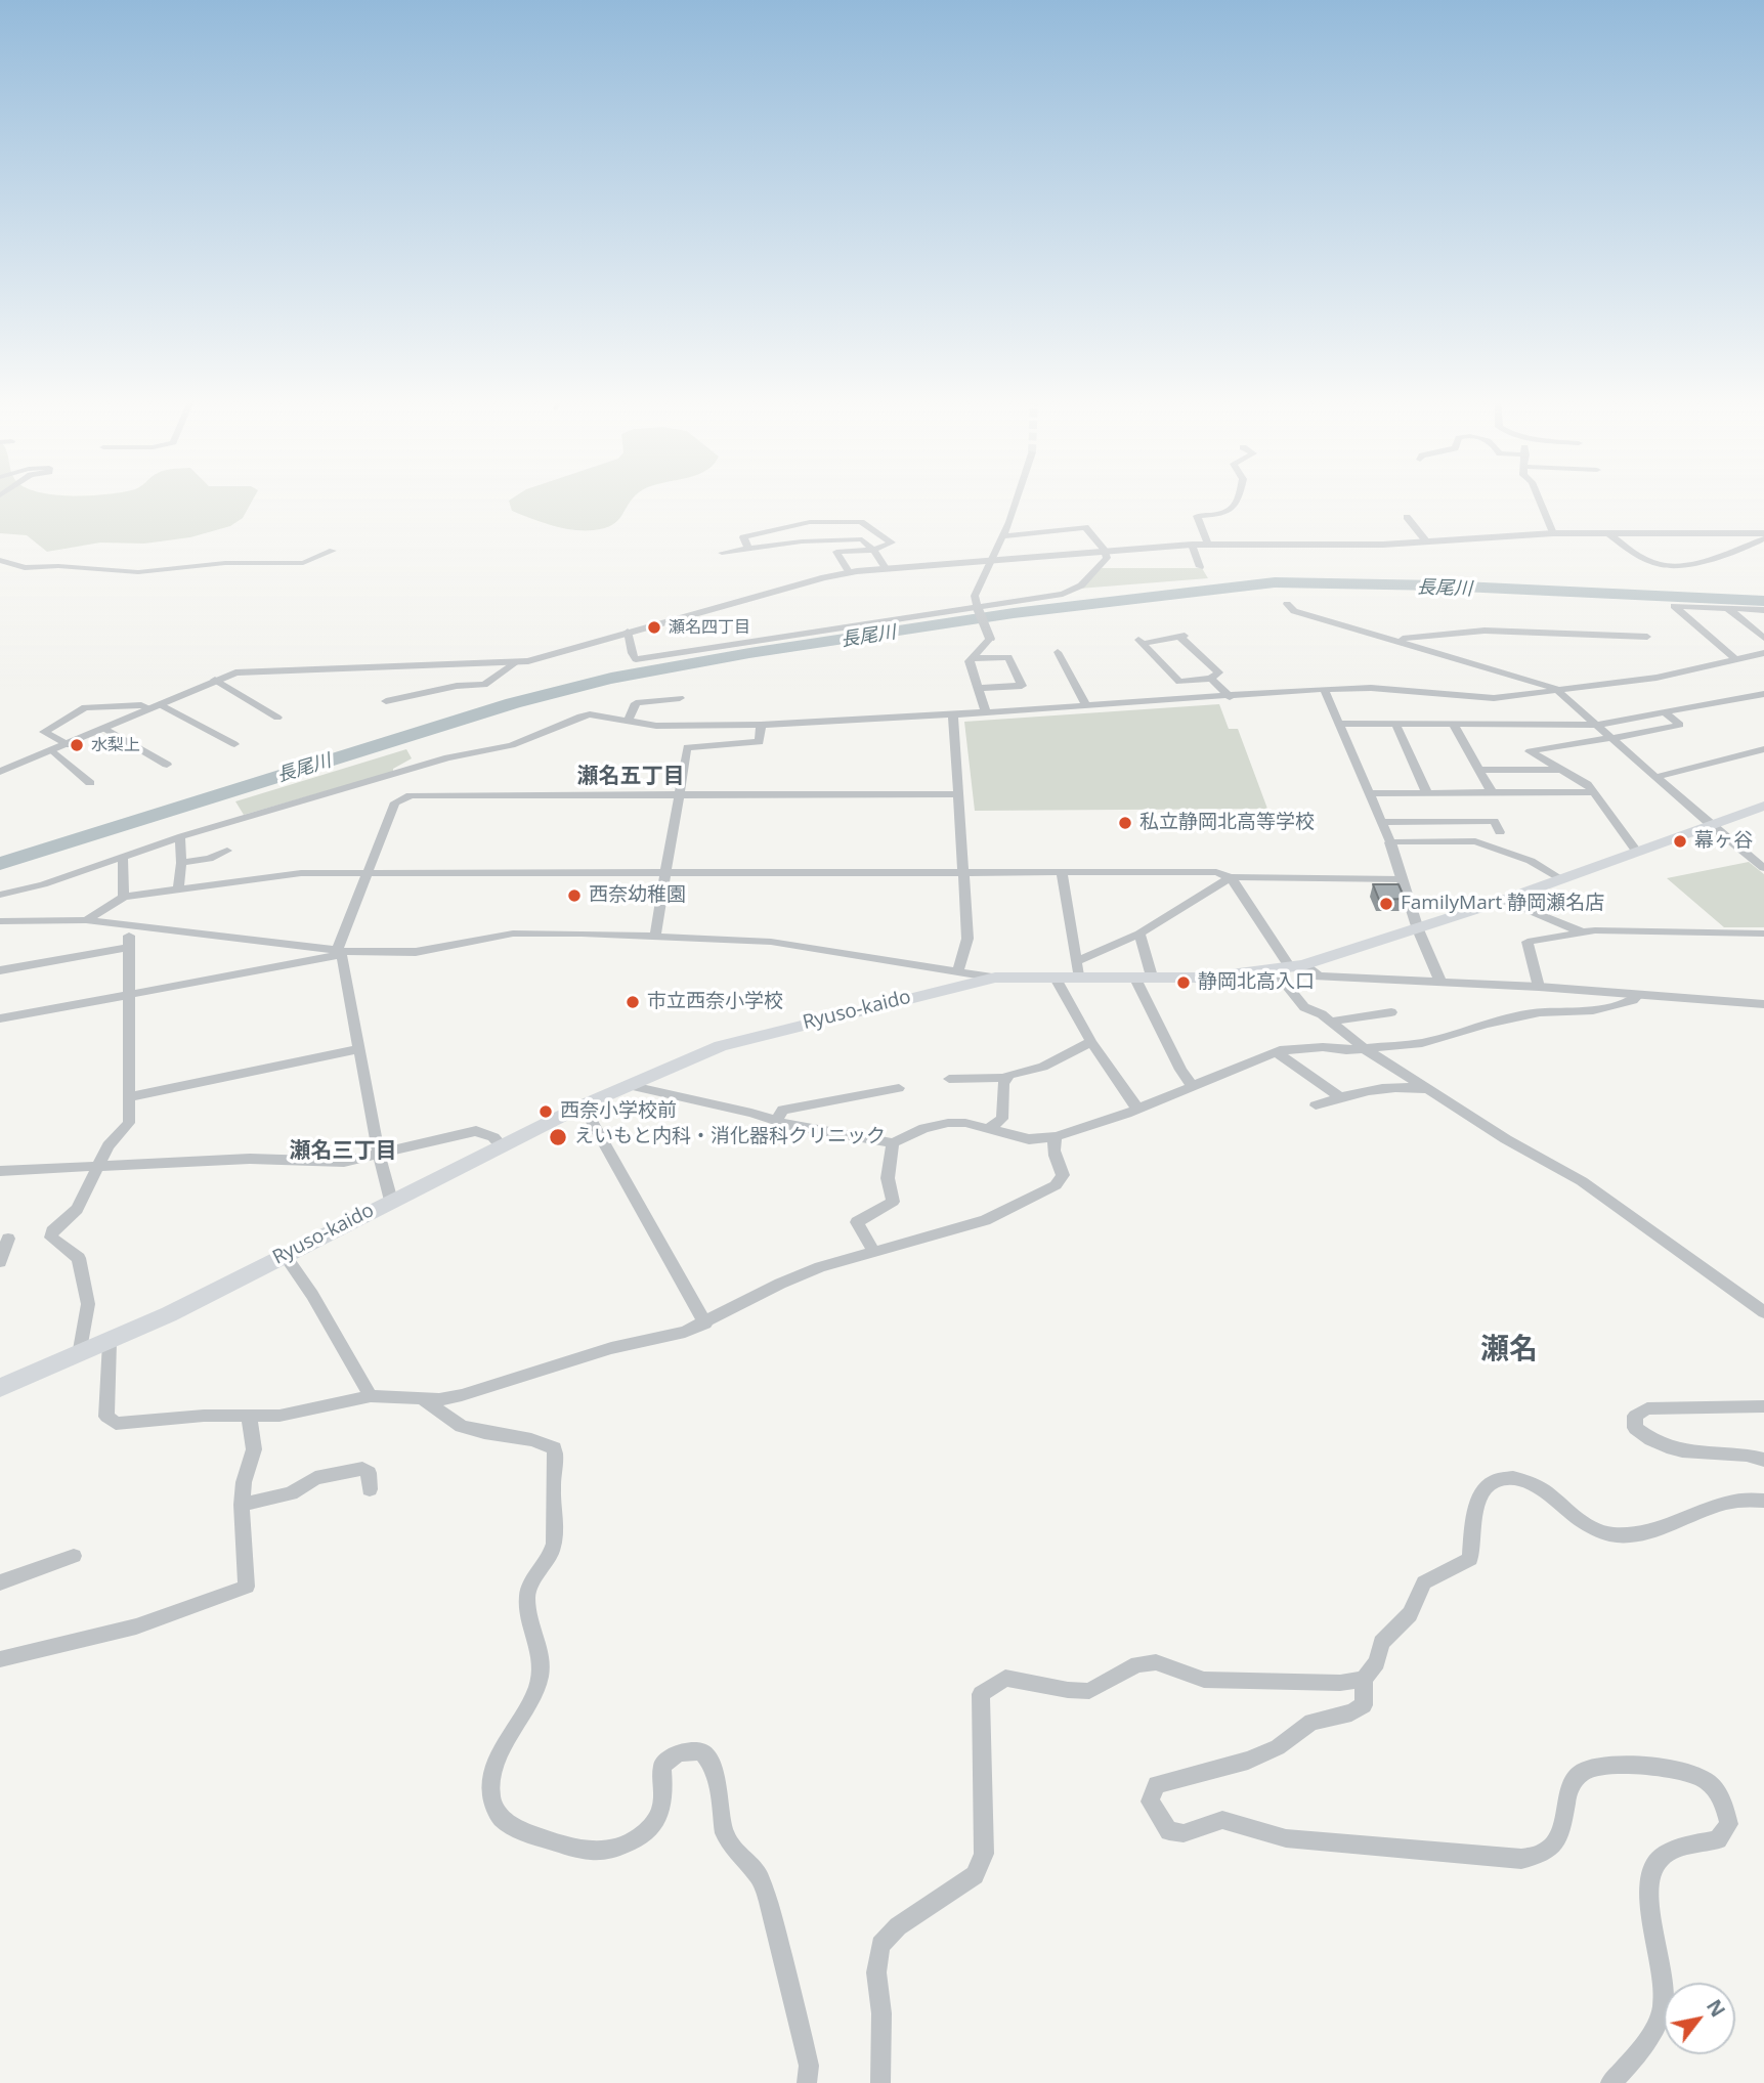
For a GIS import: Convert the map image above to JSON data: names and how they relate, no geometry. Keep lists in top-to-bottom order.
{
  "streets": {
    "main road": ["Ryuso-kaido"]
  },
  "districts": ["瀬名五丁目", "瀬名三丁目", "瀬名"],
  "water": ["長尾川"],
  "places": [
    "瀬名四丁目",
    "水梨上",
    "私立静岡北高等学校",
    "幕ヶ谷",
    "西奈幼稚園",
    "FamilyMart 静岡瀬名店",
    "静岡北高入口",
    "市立西奈小学校",
    "西奈小学校前",
    "えいもと内科・消化器科クリニック"
  ],
  "north": "top right"
}
